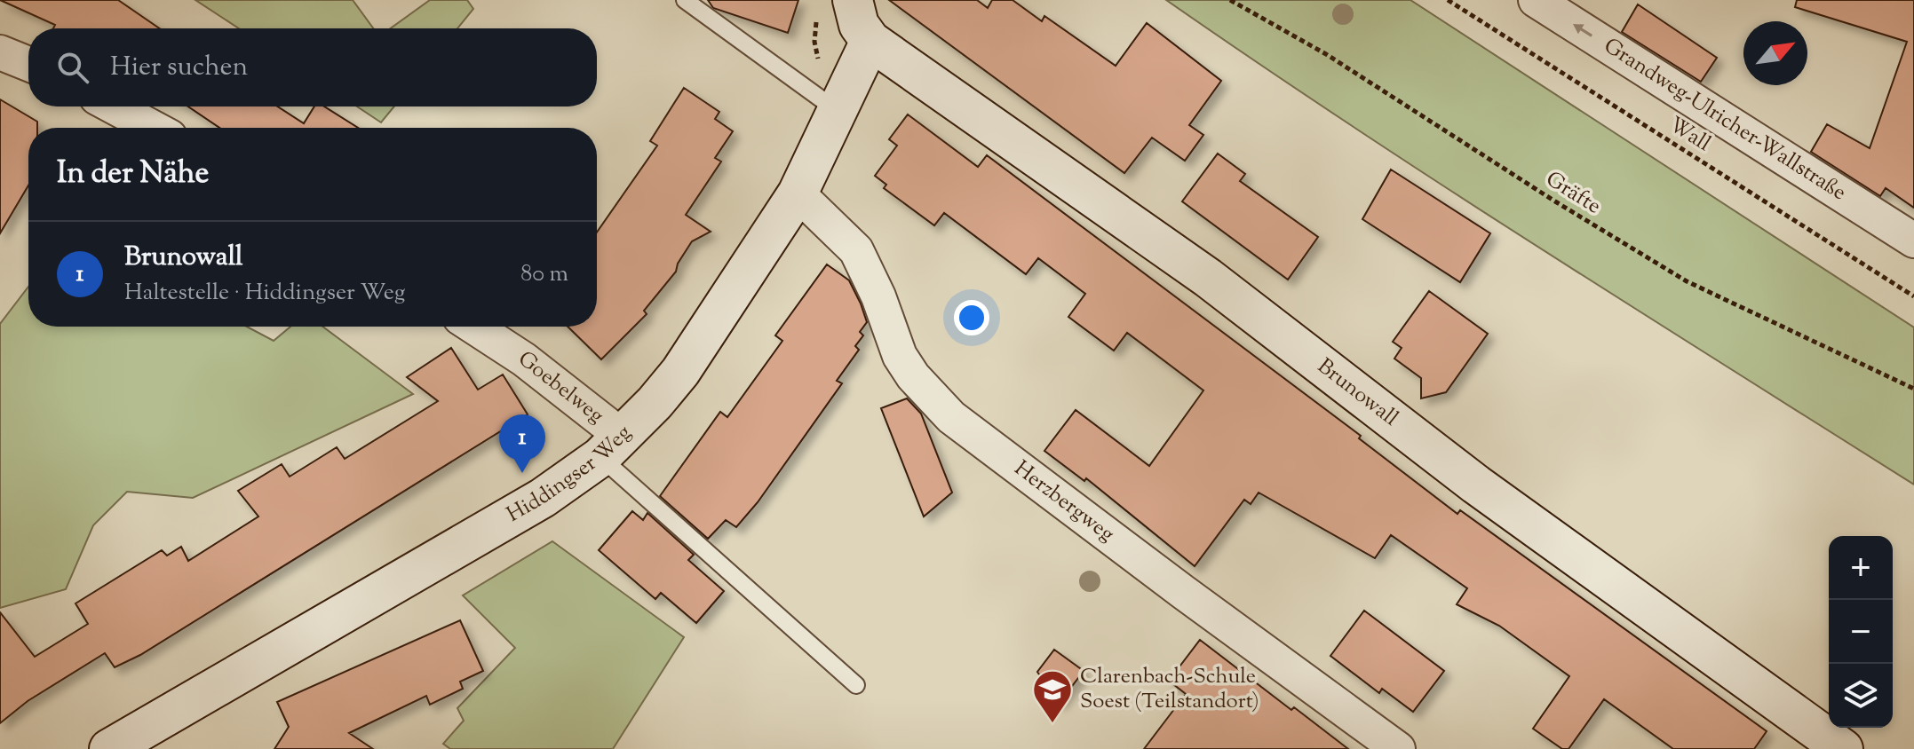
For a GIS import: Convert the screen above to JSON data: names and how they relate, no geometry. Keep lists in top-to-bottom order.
{
  "streets": {
    "street": [
      "Grandweg-Ulricher-Wallstraße",
      "Goebelweg",
      "Brunowall",
      "Hiddingser Weg",
      "Herzbergweg"
    ],
    "path": ["Wall", "Gräfte"]
  },
  "crossings": [
    ["Goebelweg", "Hiddingser Weg"],
    ["Brunowall", "Hiddingser Weg"],
    ["Hiddingser Weg", "Herzbergweg"]
  ],
  "one_way": ["Grandweg-Ulricher-Wallstraße"],
  "places": {
    "school or university": ["Clarenbach-Schule Soest (Teilstandort)"]
  },
  "north": "top right",
  "page": {
    "search": "Hier suchen",
    "heading": "In der Nähe",
    "list": [
      {
        "mark": "1",
        "name": "Brunowall",
        "note": "Haltestelle · Hiddingser Weg",
        "value": "80 m"
      }
    ],
    "pins": "1",
    "map_buttons": ["+", "−"]
  }
}
